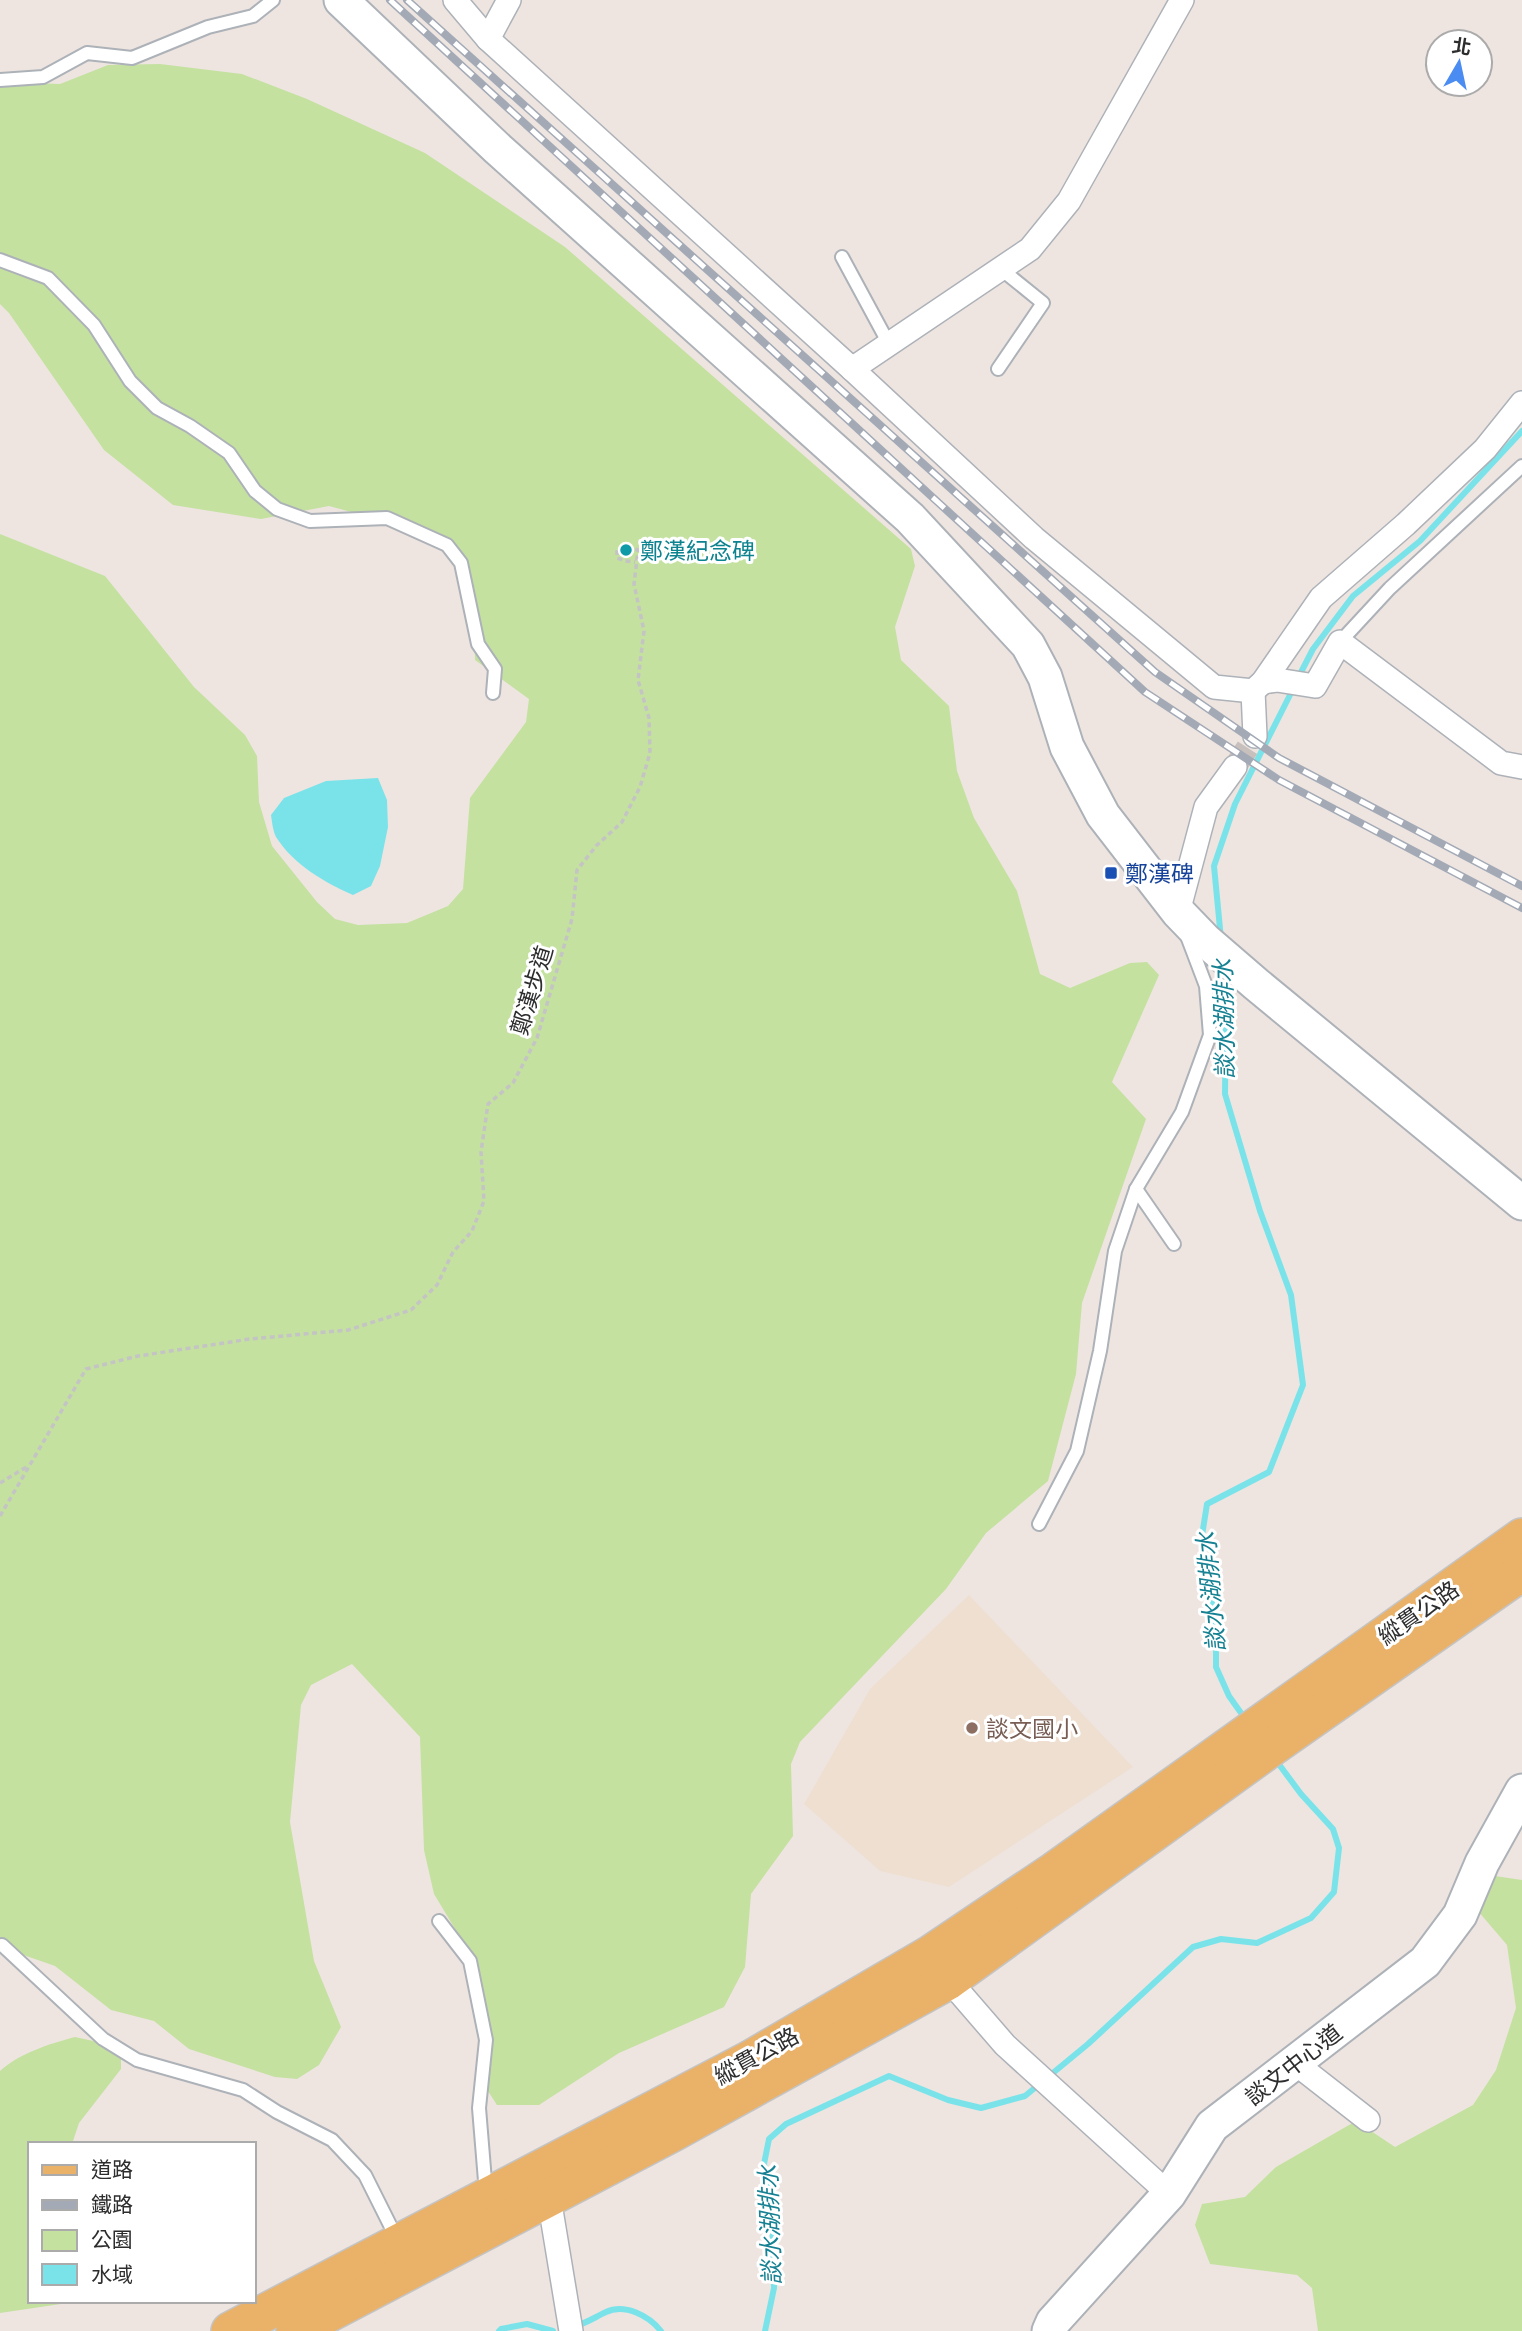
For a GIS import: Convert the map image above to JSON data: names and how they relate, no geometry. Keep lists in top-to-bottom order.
{
  "streets": {
    "main road": ["縱貫公路"],
    "street": ["談文中心道"],
    "path": ["鄭漢步道"]
  },
  "water": ["談水湖排水"],
  "places": {
    "other": ["鄭漢紀念碑", "談文國小"],
    "transit": ["鄭漢碑"]
  },
  "legend": [
    "道路",
    "鐵路",
    "公園",
    "水域"
  ],
  "north": "top"
}
